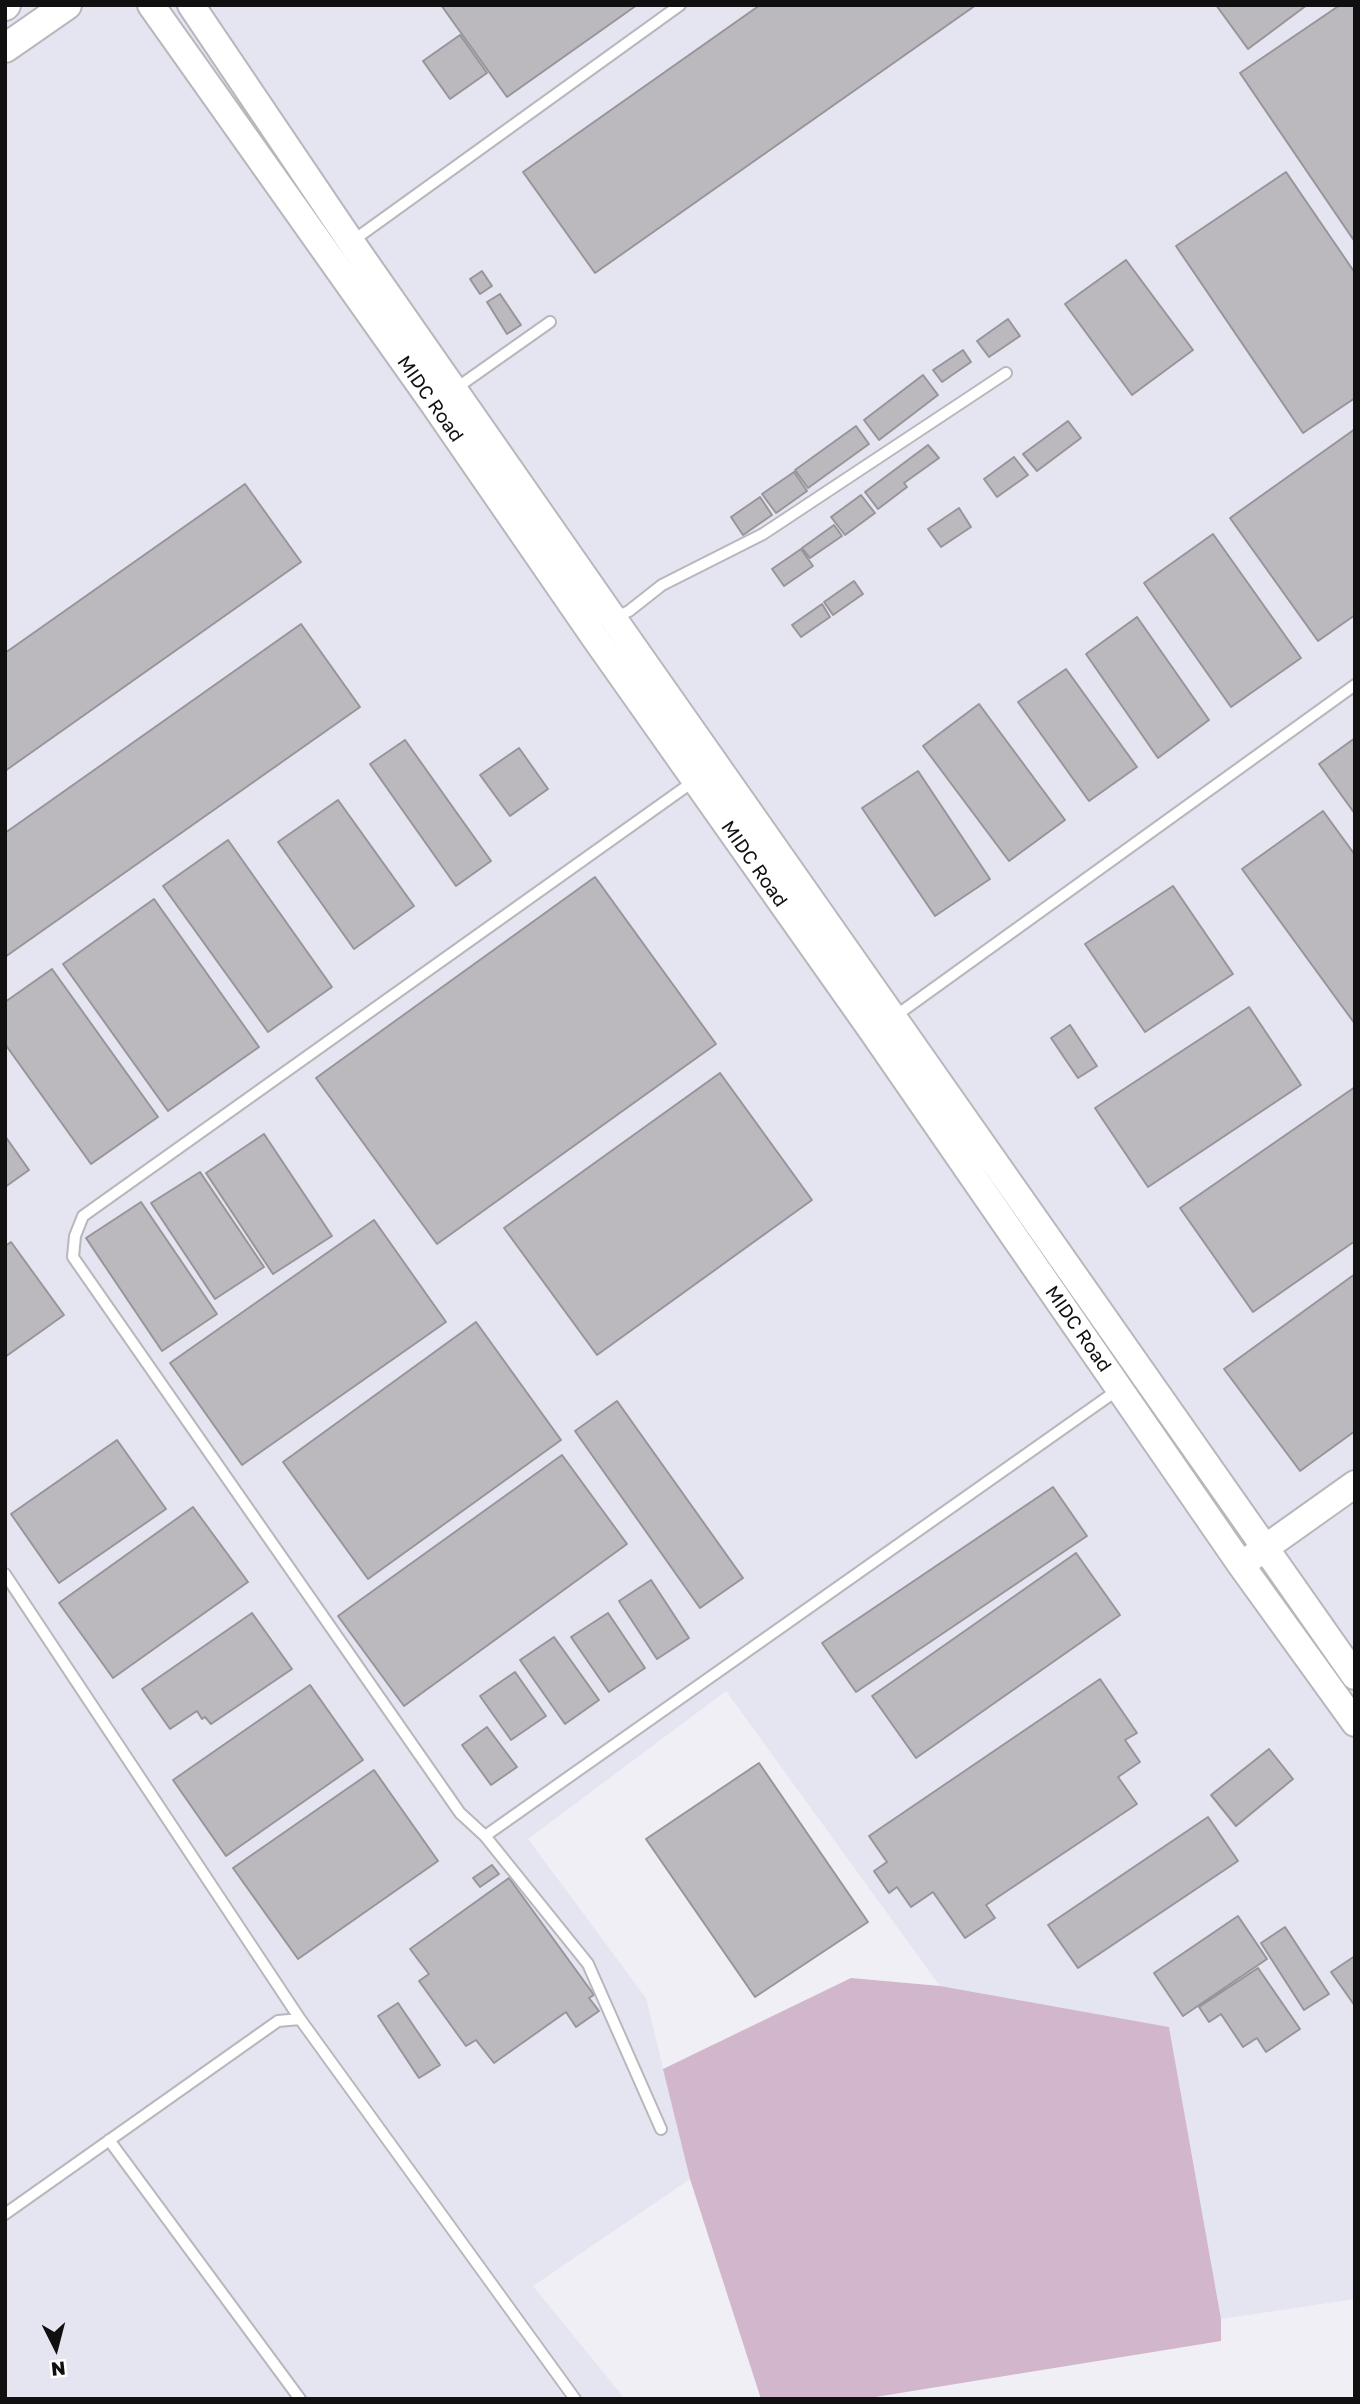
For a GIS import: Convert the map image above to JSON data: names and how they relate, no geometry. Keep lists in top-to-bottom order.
{
  "streets": {
    "street": ["MIDC Road"]
  },
  "north": "bottom"
}
